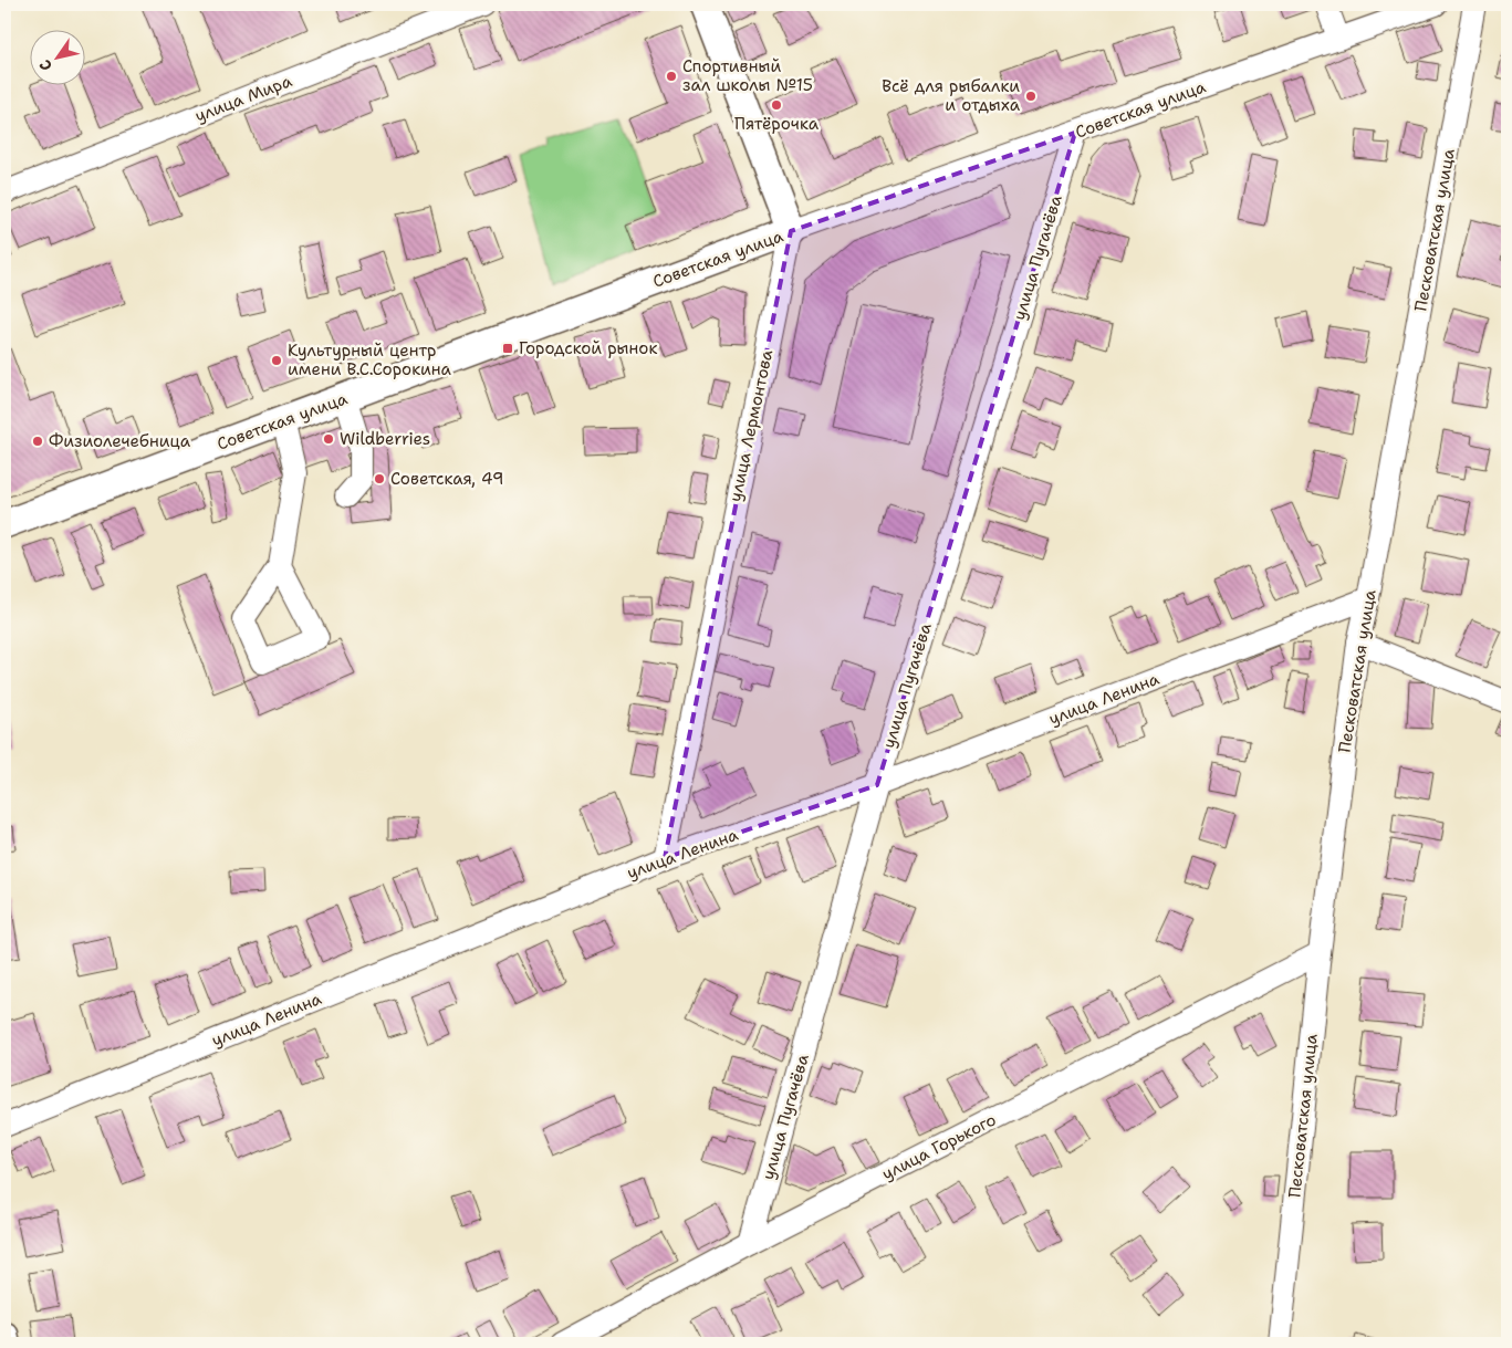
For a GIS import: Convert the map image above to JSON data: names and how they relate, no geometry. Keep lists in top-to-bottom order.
{
  "streets": {
    "main road": ["Советская улица"],
    "street": [
      "улица Мира",
      "Песковатская улица",
      "улица Пугачёва",
      "улица Лермонтова",
      "улица Ленина",
      "улица Горького"
    ]
  },
  "crossings": [
    ["Советская улица", "улица Пугачёва"],
    ["Советская улица", "улица Лермонтова"],
    ["Песковатская улица", "улица Ленина"],
    ["Песковатская улица", "улица Горького"],
    ["улица Пугачёва", "улица Ленина"],
    ["улица Пугачёва", "улица Горького"],
    ["улица Лермонтова", "улица Ленина"]
  ],
  "places": {
    "other": [
      "Спортивный зал школы №15",
      "Всё для рыбалки и отдыха",
      "Пятёрочка",
      "Культурный центр имени В.С.Сорокина",
      "Wildberries",
      "Физиолечебница",
      "Советская, 49"
    ],
    "transit": ["Городской рынок"]
  },
  "north": "bottom left"
}
